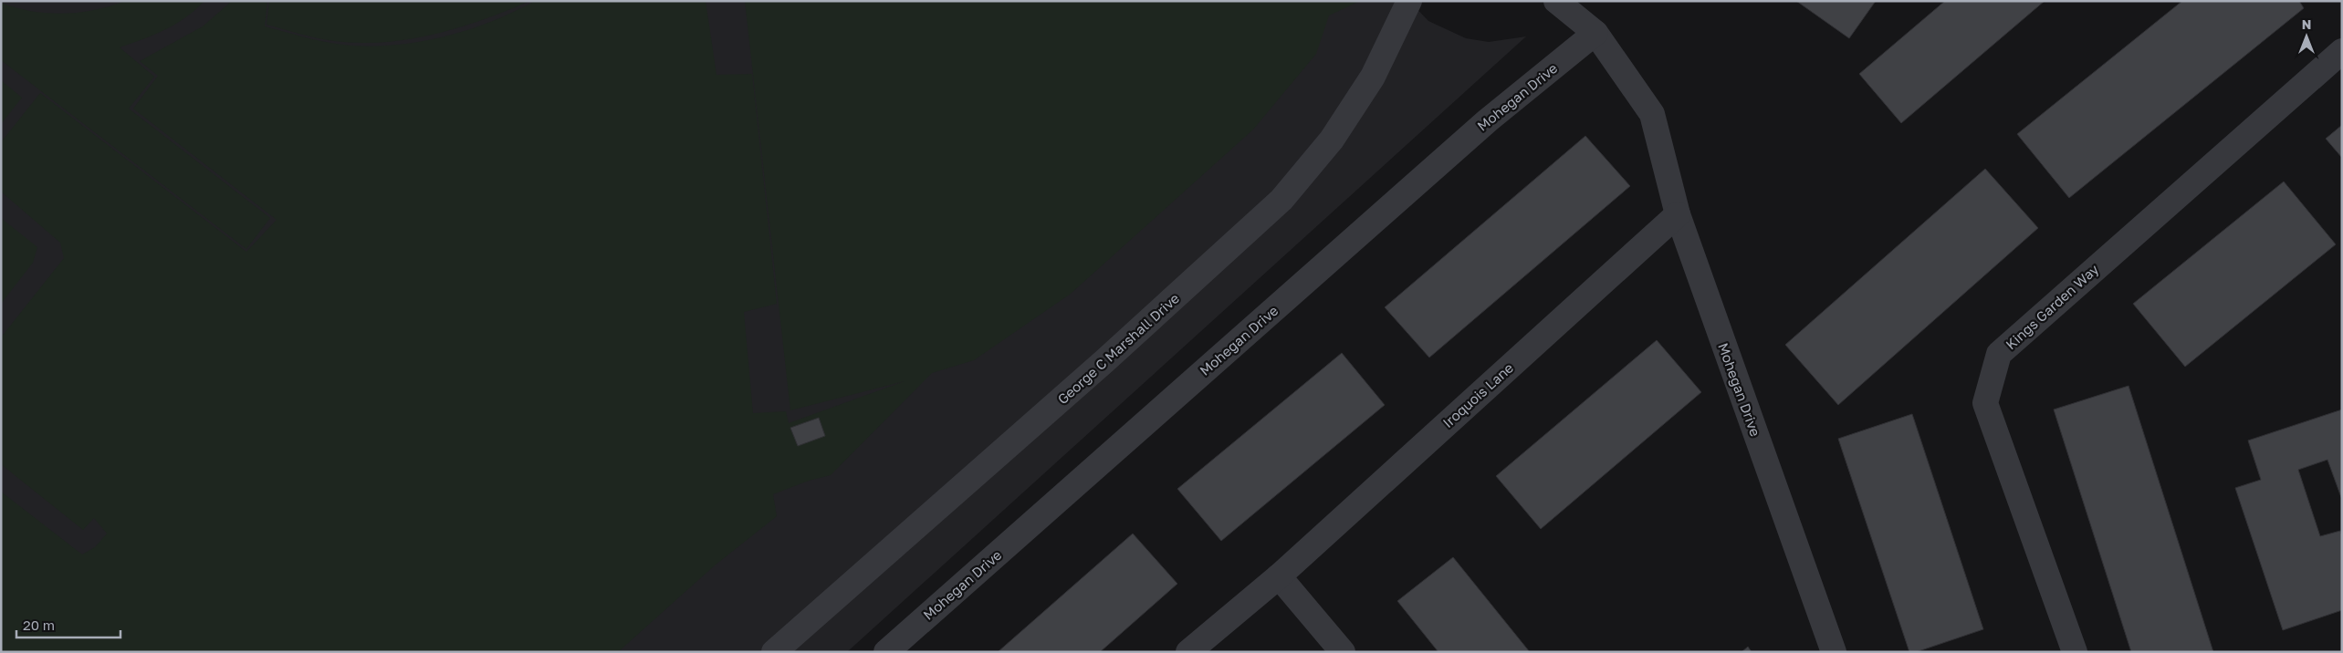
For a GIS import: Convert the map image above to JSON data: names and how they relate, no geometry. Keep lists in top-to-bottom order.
{
  "streets": {
    "street": [
      "Mohegan Drive",
      "Kings Garden Way",
      "George C Marshall Drive",
      "Iroquois Lane"
    ]
  },
  "crossings": [
    ["Mohegan Drive", "Iroquois Lane"]
  ],
  "scale_bar": "20 m",
  "north": "top"
}
